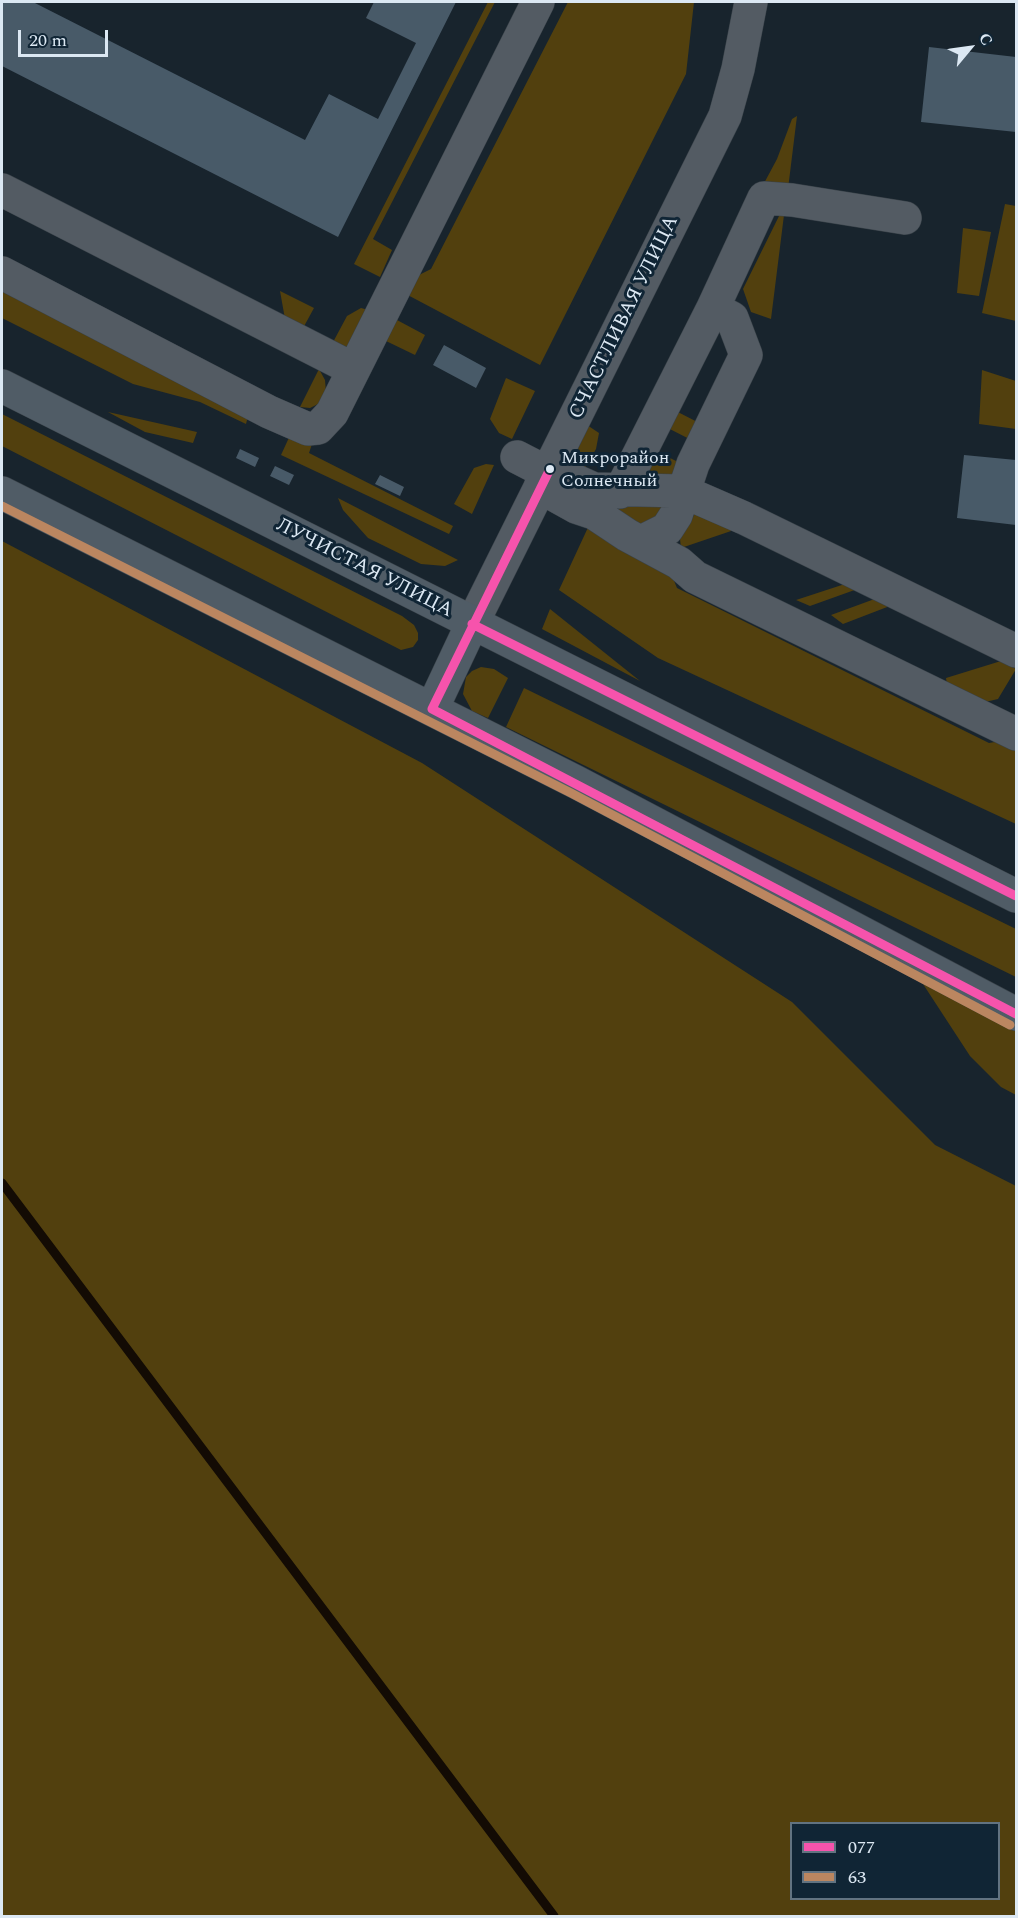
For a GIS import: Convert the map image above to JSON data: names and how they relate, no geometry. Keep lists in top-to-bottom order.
{
  "streets": {
    "main road": ["ЛУЧИСТАЯ УЛИЦА"],
    "street": ["СЧАСТЛИВАЯ УЛИЦА"]
  },
  "crossings": [
    ["СЧАСТЛИВАЯ УЛИЦА", "ЛУЧИСТАЯ УЛИЦА"]
  ],
  "places": ["Микрорайон Солнечный"],
  "lines": ["transit line 077", "transit line 63"],
  "legend": ["077", "63"],
  "scale_bar": "20 m",
  "north": "top right"
}
